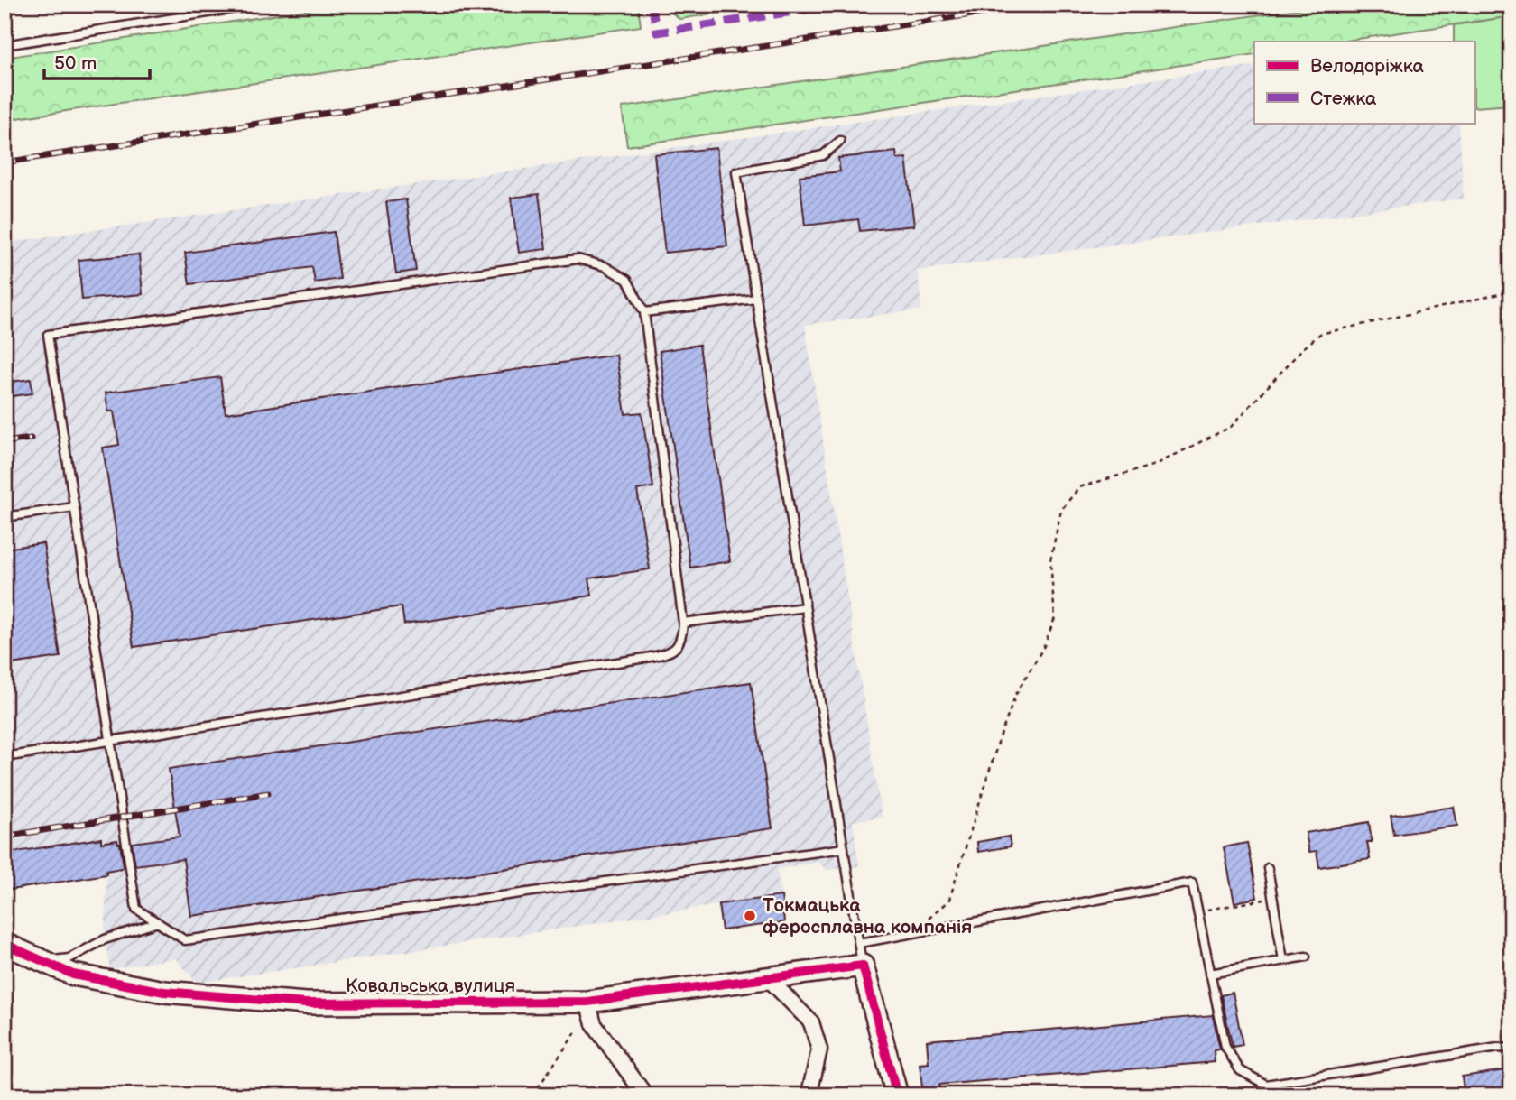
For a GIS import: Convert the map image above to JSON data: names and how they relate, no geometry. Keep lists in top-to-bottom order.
{
  "streets": {
    "street": ["Ковальська вулиця"]
  },
  "places": ["Токмацька феросплавна компанія"],
  "legend": ["Велодоріжка", "Стежка"],
  "scale_bar": "50 m"
}
